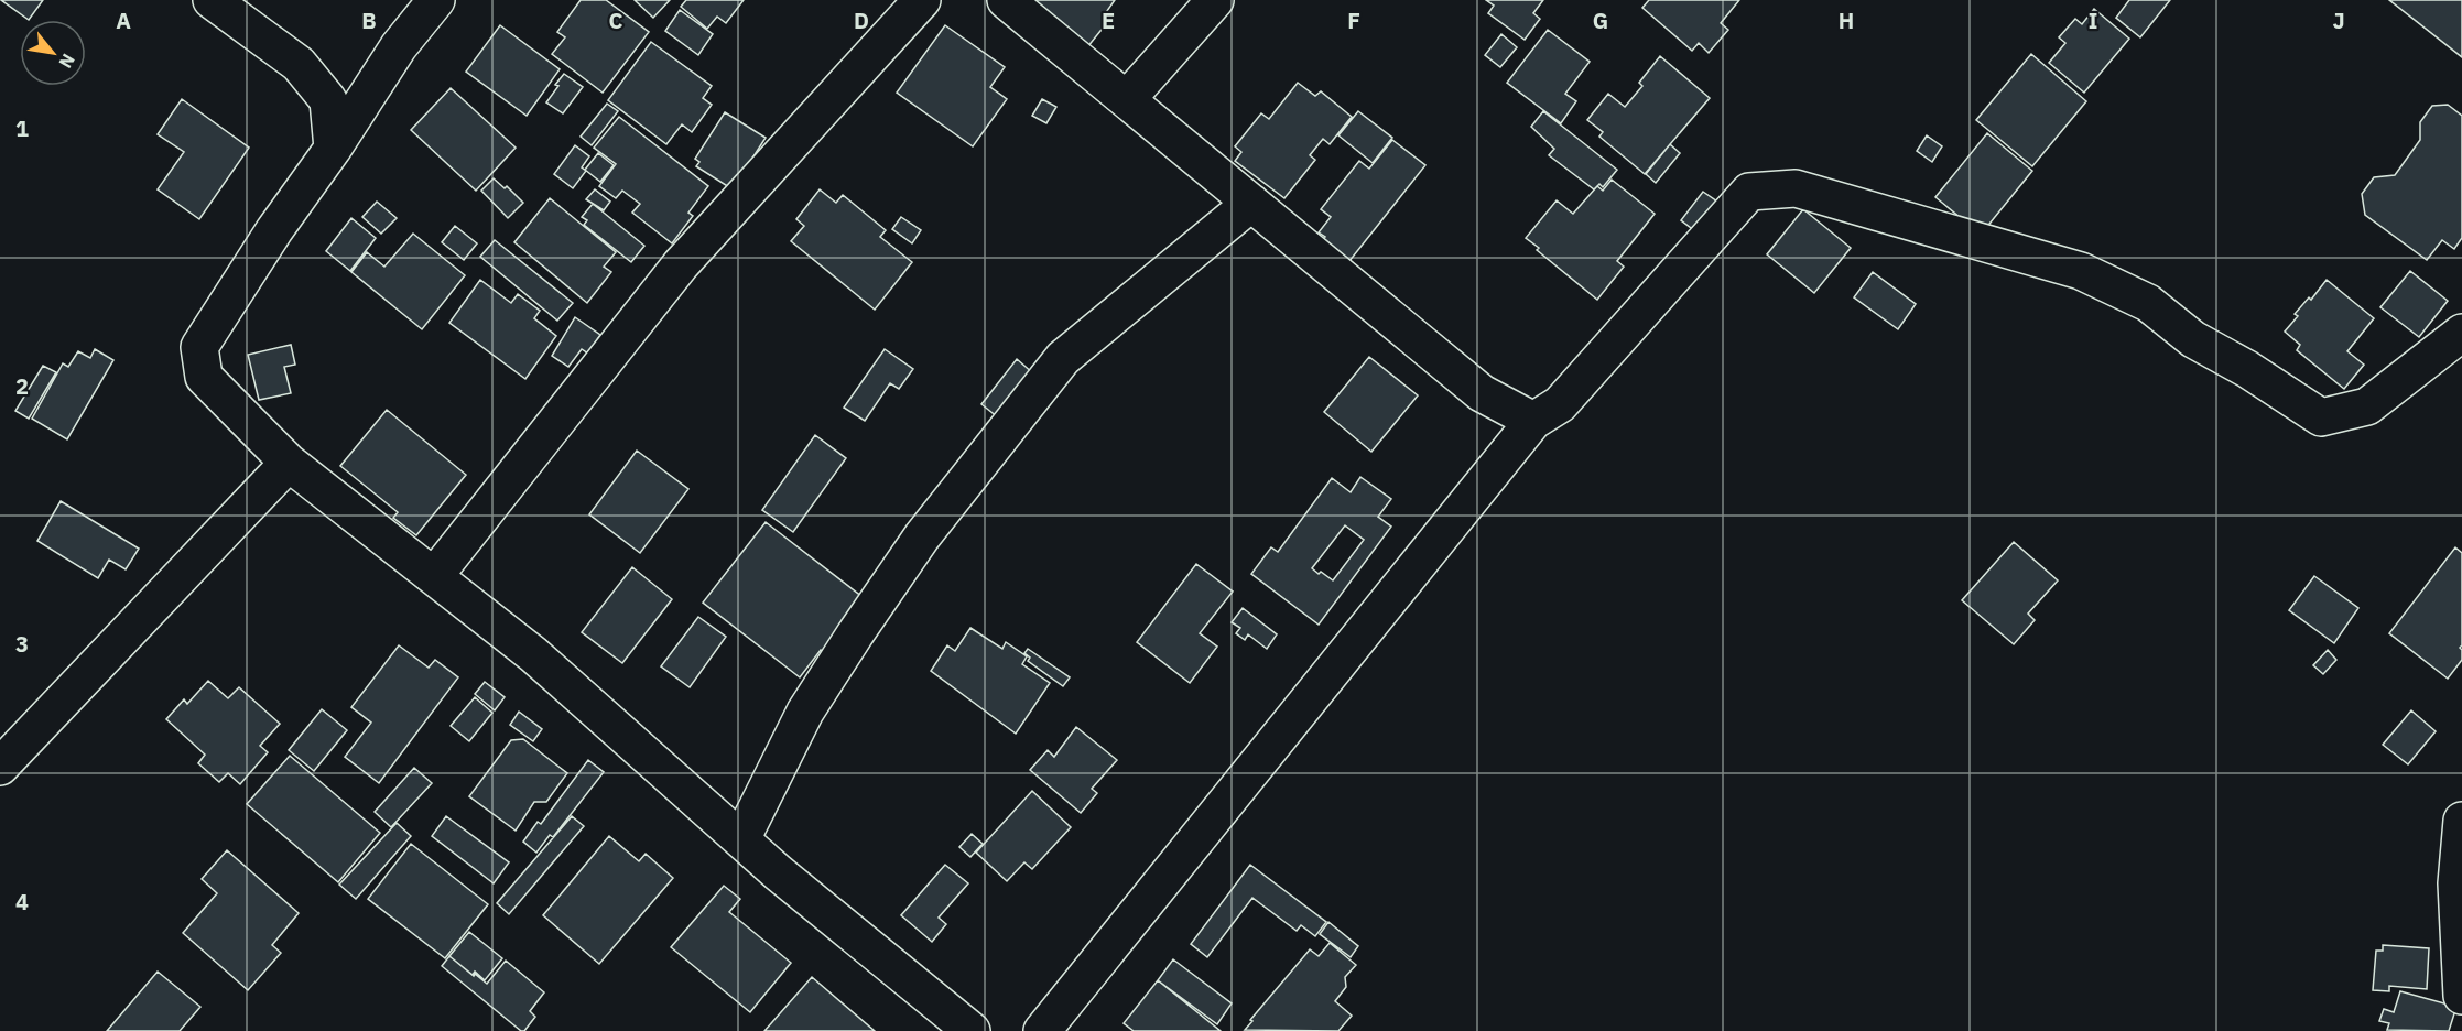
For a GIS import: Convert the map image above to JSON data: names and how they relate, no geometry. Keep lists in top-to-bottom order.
{
  "north": "bottom right",
  "grid": {
    "columns": [
      "A",
      "B",
      "C",
      "D",
      "E",
      "F",
      "G",
      "H",
      "I",
      "J"
    ],
    "rows": [
      "1",
      "2",
      "3",
      "4"
    ]
  }
}
